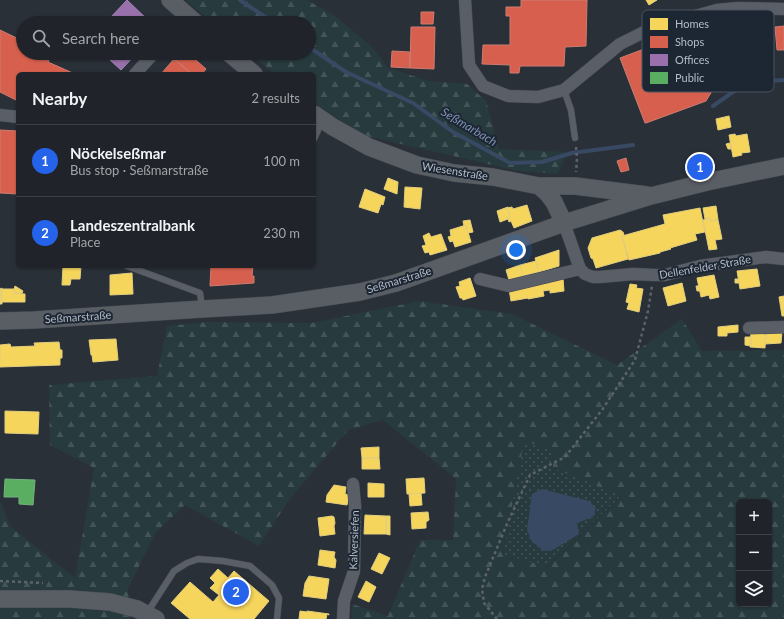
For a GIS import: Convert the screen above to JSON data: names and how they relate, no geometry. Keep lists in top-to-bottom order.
{
  "streets": {
    "street": [
      "Wiesenstraße",
      "Dellenfelder Straße",
      "Seßmarstraße",
      "Kalversiefen"
    ]
  },
  "crossings": [
    ["Wiesenstraße", "Seßmarstraße"]
  ],
  "water": ["Seßmarbach"],
  "legend": [
    "Homes",
    "Shops",
    "Offices",
    "Public"
  ],
  "page": {
    "search": "Search here",
    "heading": ["Nearby", "2 results"],
    "list": [
      {
        "mark": "1",
        "name": "Nöckelseßmar",
        "note": "Bus stop · Seßmarstraße",
        "value": "100 m"
      },
      {
        "mark": "2",
        "name": "Landeszentralbank",
        "note": "Place",
        "value": "230 m"
      }
    ],
    "pins": ["1", "2"],
    "map_buttons": ["+", "−"]
  }
}
